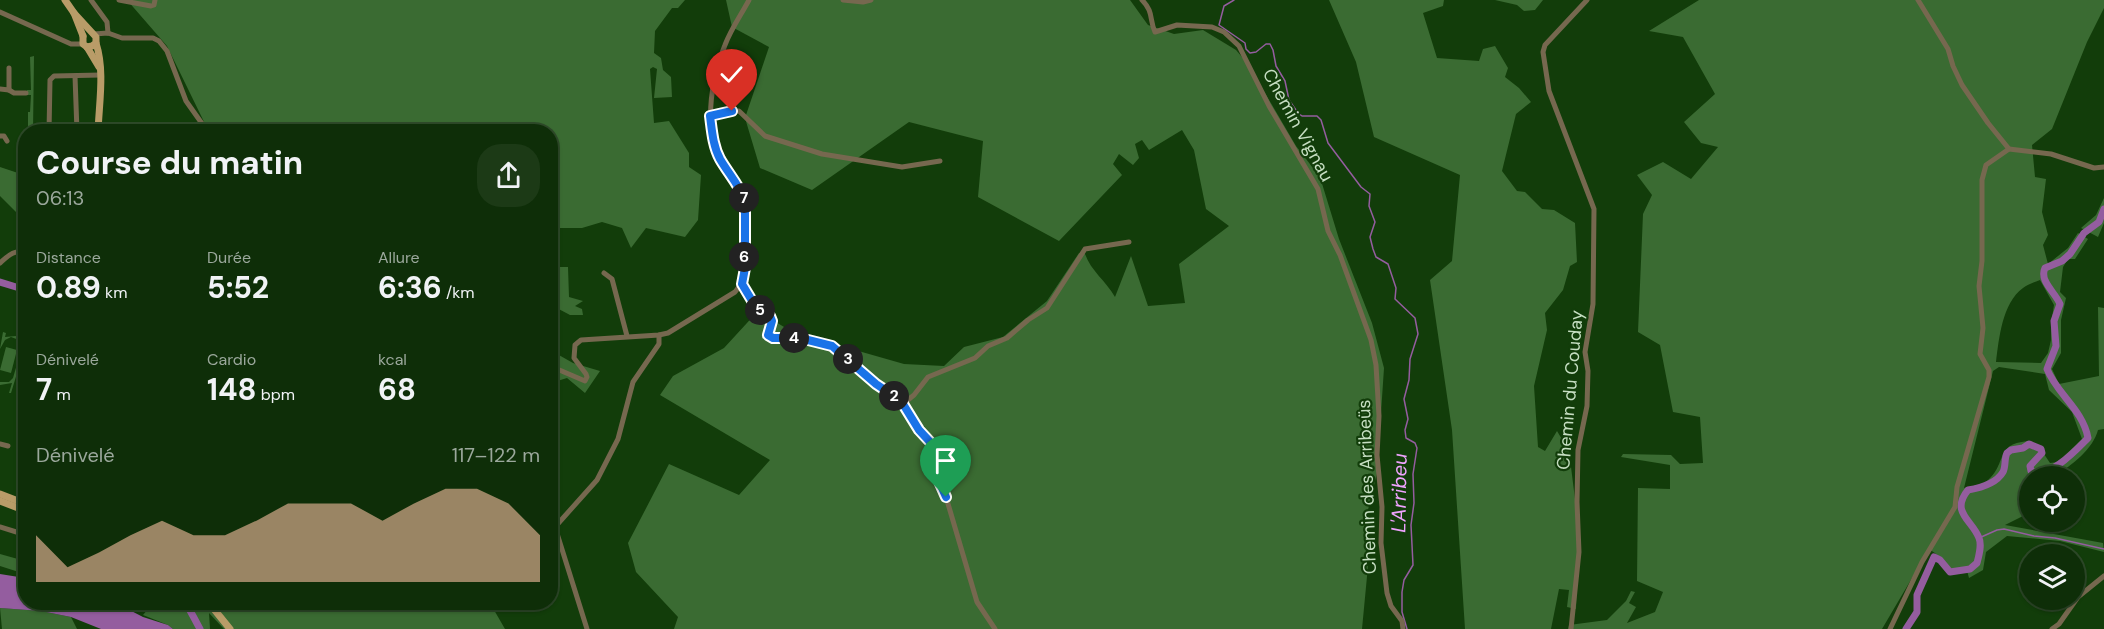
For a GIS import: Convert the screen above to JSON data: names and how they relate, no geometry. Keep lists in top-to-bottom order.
{
  "streets": {
    "street": ["Chemin Vignau", "Chemin du Couday", "Chemin des Arribeüs"]
  },
  "crossings": [
    ["Chemin Vignau", "Chemin des Arribeüs"]
  ],
  "water": ["L'Arribeu"],
  "page": {
    "heading": ["Course du matin", "06:13"],
    "pins": [
      "7",
      "6",
      "5",
      "4",
      "3",
      "2"
    ],
    "stats": [
      ["Distance", "0.89 km"],
      ["Durée", "5:52"],
      ["Allure", "6:36 /km"],
      ["Dénivelé", "7 m"],
      ["Cardio", "148 bpm"],
      ["kcal", "68"]
    ],
    "chart": ["Dénivelé", "117–122 m"]
  }
}
